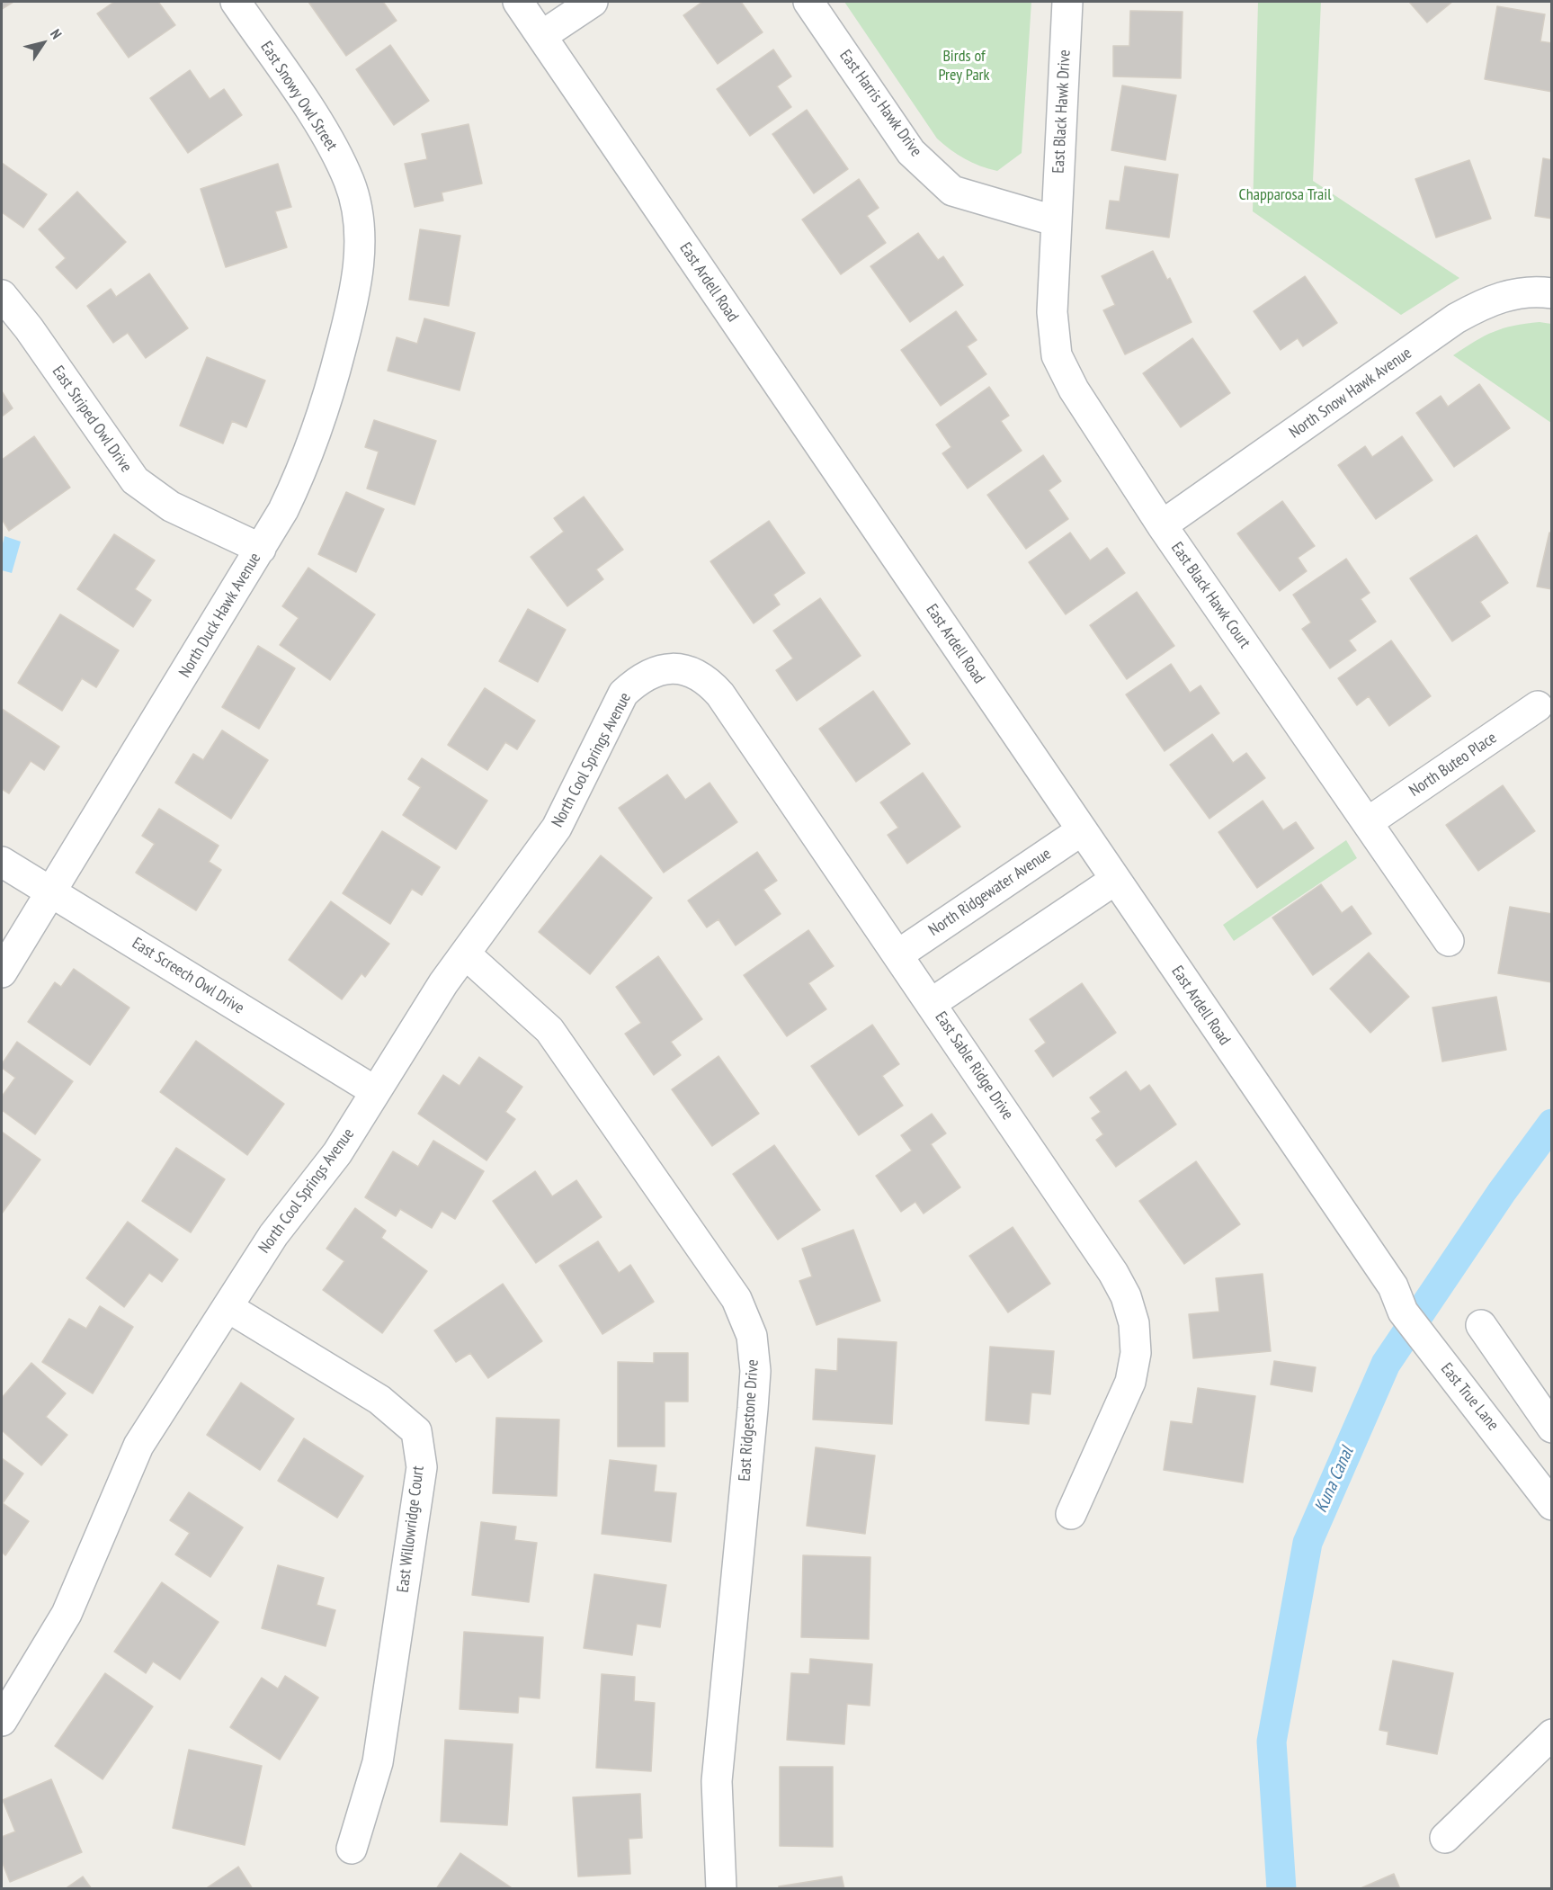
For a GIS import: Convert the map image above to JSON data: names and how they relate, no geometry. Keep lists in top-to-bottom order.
{
  "streets": {
    "street": [
      "East Snowy Owl Street",
      "East Harris Hawk Drive",
      "East Black Hawk Drive",
      "East Ardell Road",
      "North Snow Hawk Avenue",
      "East Striped Owl Drive",
      "East Black Hawk Court",
      "North Duck Hawk Avenue",
      "North Cool Springs Avenue",
      "North Buteo Place",
      "North Ridgewater Avenue",
      "East Screech Owl Drive",
      "East Sable Ridge Drive",
      "East True Lane",
      "East Ridgestone Drive",
      "East Willowridge Court"
    ]
  },
  "crossings": [
    ["East Snowy Owl Street", "North Duck Hawk Avenue"],
    ["East Harris Hawk Drive", "East Black Hawk Drive"],
    ["East Harris Hawk Drive", "East Black Hawk Court"],
    ["East Black Hawk Drive", "East Black Hawk Court"],
    ["East Ardell Road", "North Ridgewater Avenue"],
    ["East Ardell Road", "East True Lane"],
    ["North Snow Hawk Avenue", "East Black Hawk Court"],
    ["East Striped Owl Drive", "North Duck Hawk Avenue"],
    ["East Black Hawk Court", "North Buteo Place"],
    ["North Duck Hawk Avenue", "East Screech Owl Drive"],
    ["North Cool Springs Avenue", "East Screech Owl Drive"],
    ["North Cool Springs Avenue", "East Sable Ridge Drive"],
    ["North Cool Springs Avenue", "East Ridgestone Drive"],
    ["North Cool Springs Avenue", "East Willowridge Court"],
    ["North Ridgewater Avenue", "East Sable Ridge Drive"]
  ],
  "water": ["Kuna Canal"],
  "parks": ["Birds of Prey Park", "Chapparosa Trail"],
  "north": "top right"
}
